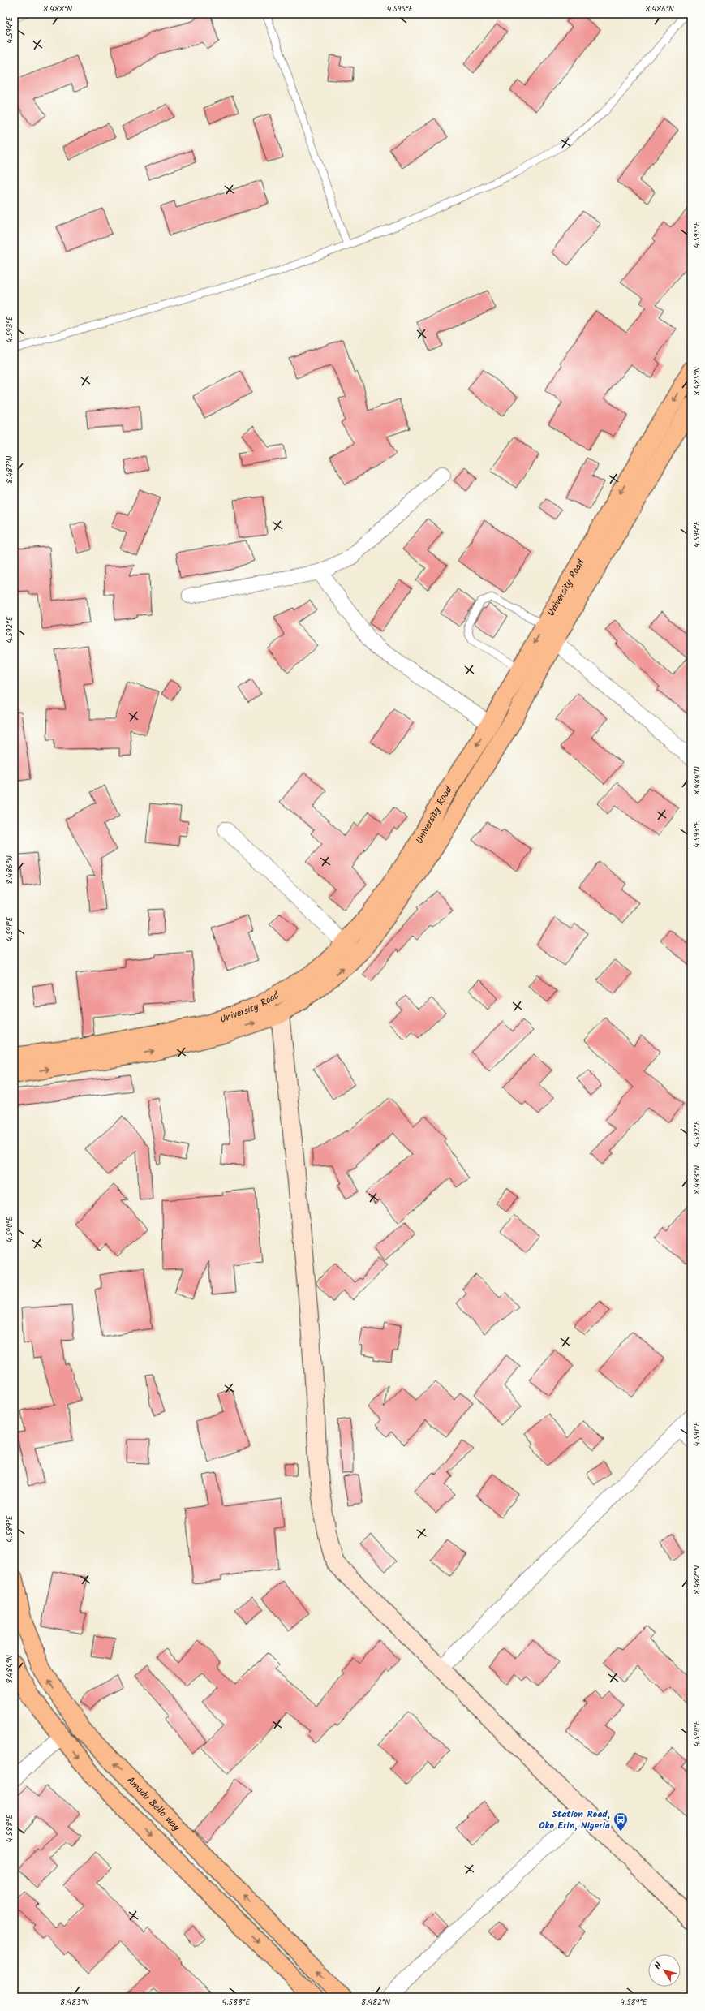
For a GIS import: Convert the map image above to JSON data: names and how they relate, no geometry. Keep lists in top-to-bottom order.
{
  "streets": {
    "main road": ["University Road", "Amodu Bello way"]
  },
  "places": {
    "bus stop": ["Station Road, Oko Erin, Nigeria"]
  },
  "north": "top left",
  "coordinates": [
    "8.488°N",
    "4.595°E",
    "8.486°N",
    "4.594°E",
    "4.593°E",
    "8.485°N",
    "8.487°N",
    "4.592°E",
    "8.484°N",
    "4.591°E",
    "8.483°N",
    "4.590°E",
    "4.589°E",
    "8.482°N",
    "4.588°E"
  ]
}
